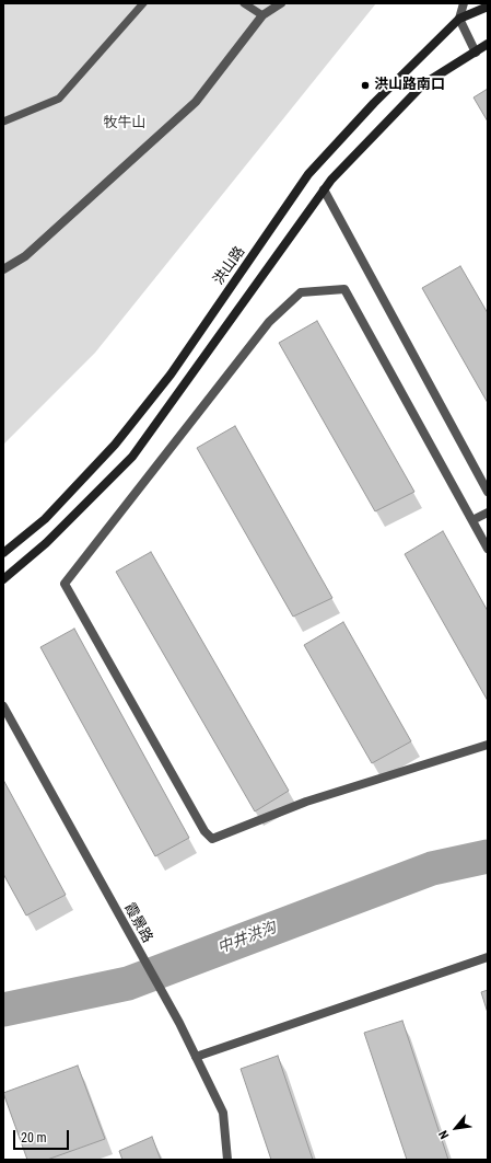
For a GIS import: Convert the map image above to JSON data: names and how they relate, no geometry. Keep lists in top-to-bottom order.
{
  "streets": {
    "main road": ["洪山路"],
    "street": ["霞景路"]
  },
  "water": ["中井洪沟"],
  "parks": ["牧牛山"],
  "places": ["洪山路南口"],
  "scale_bar": "20 m",
  "north": "bottom left"
}
